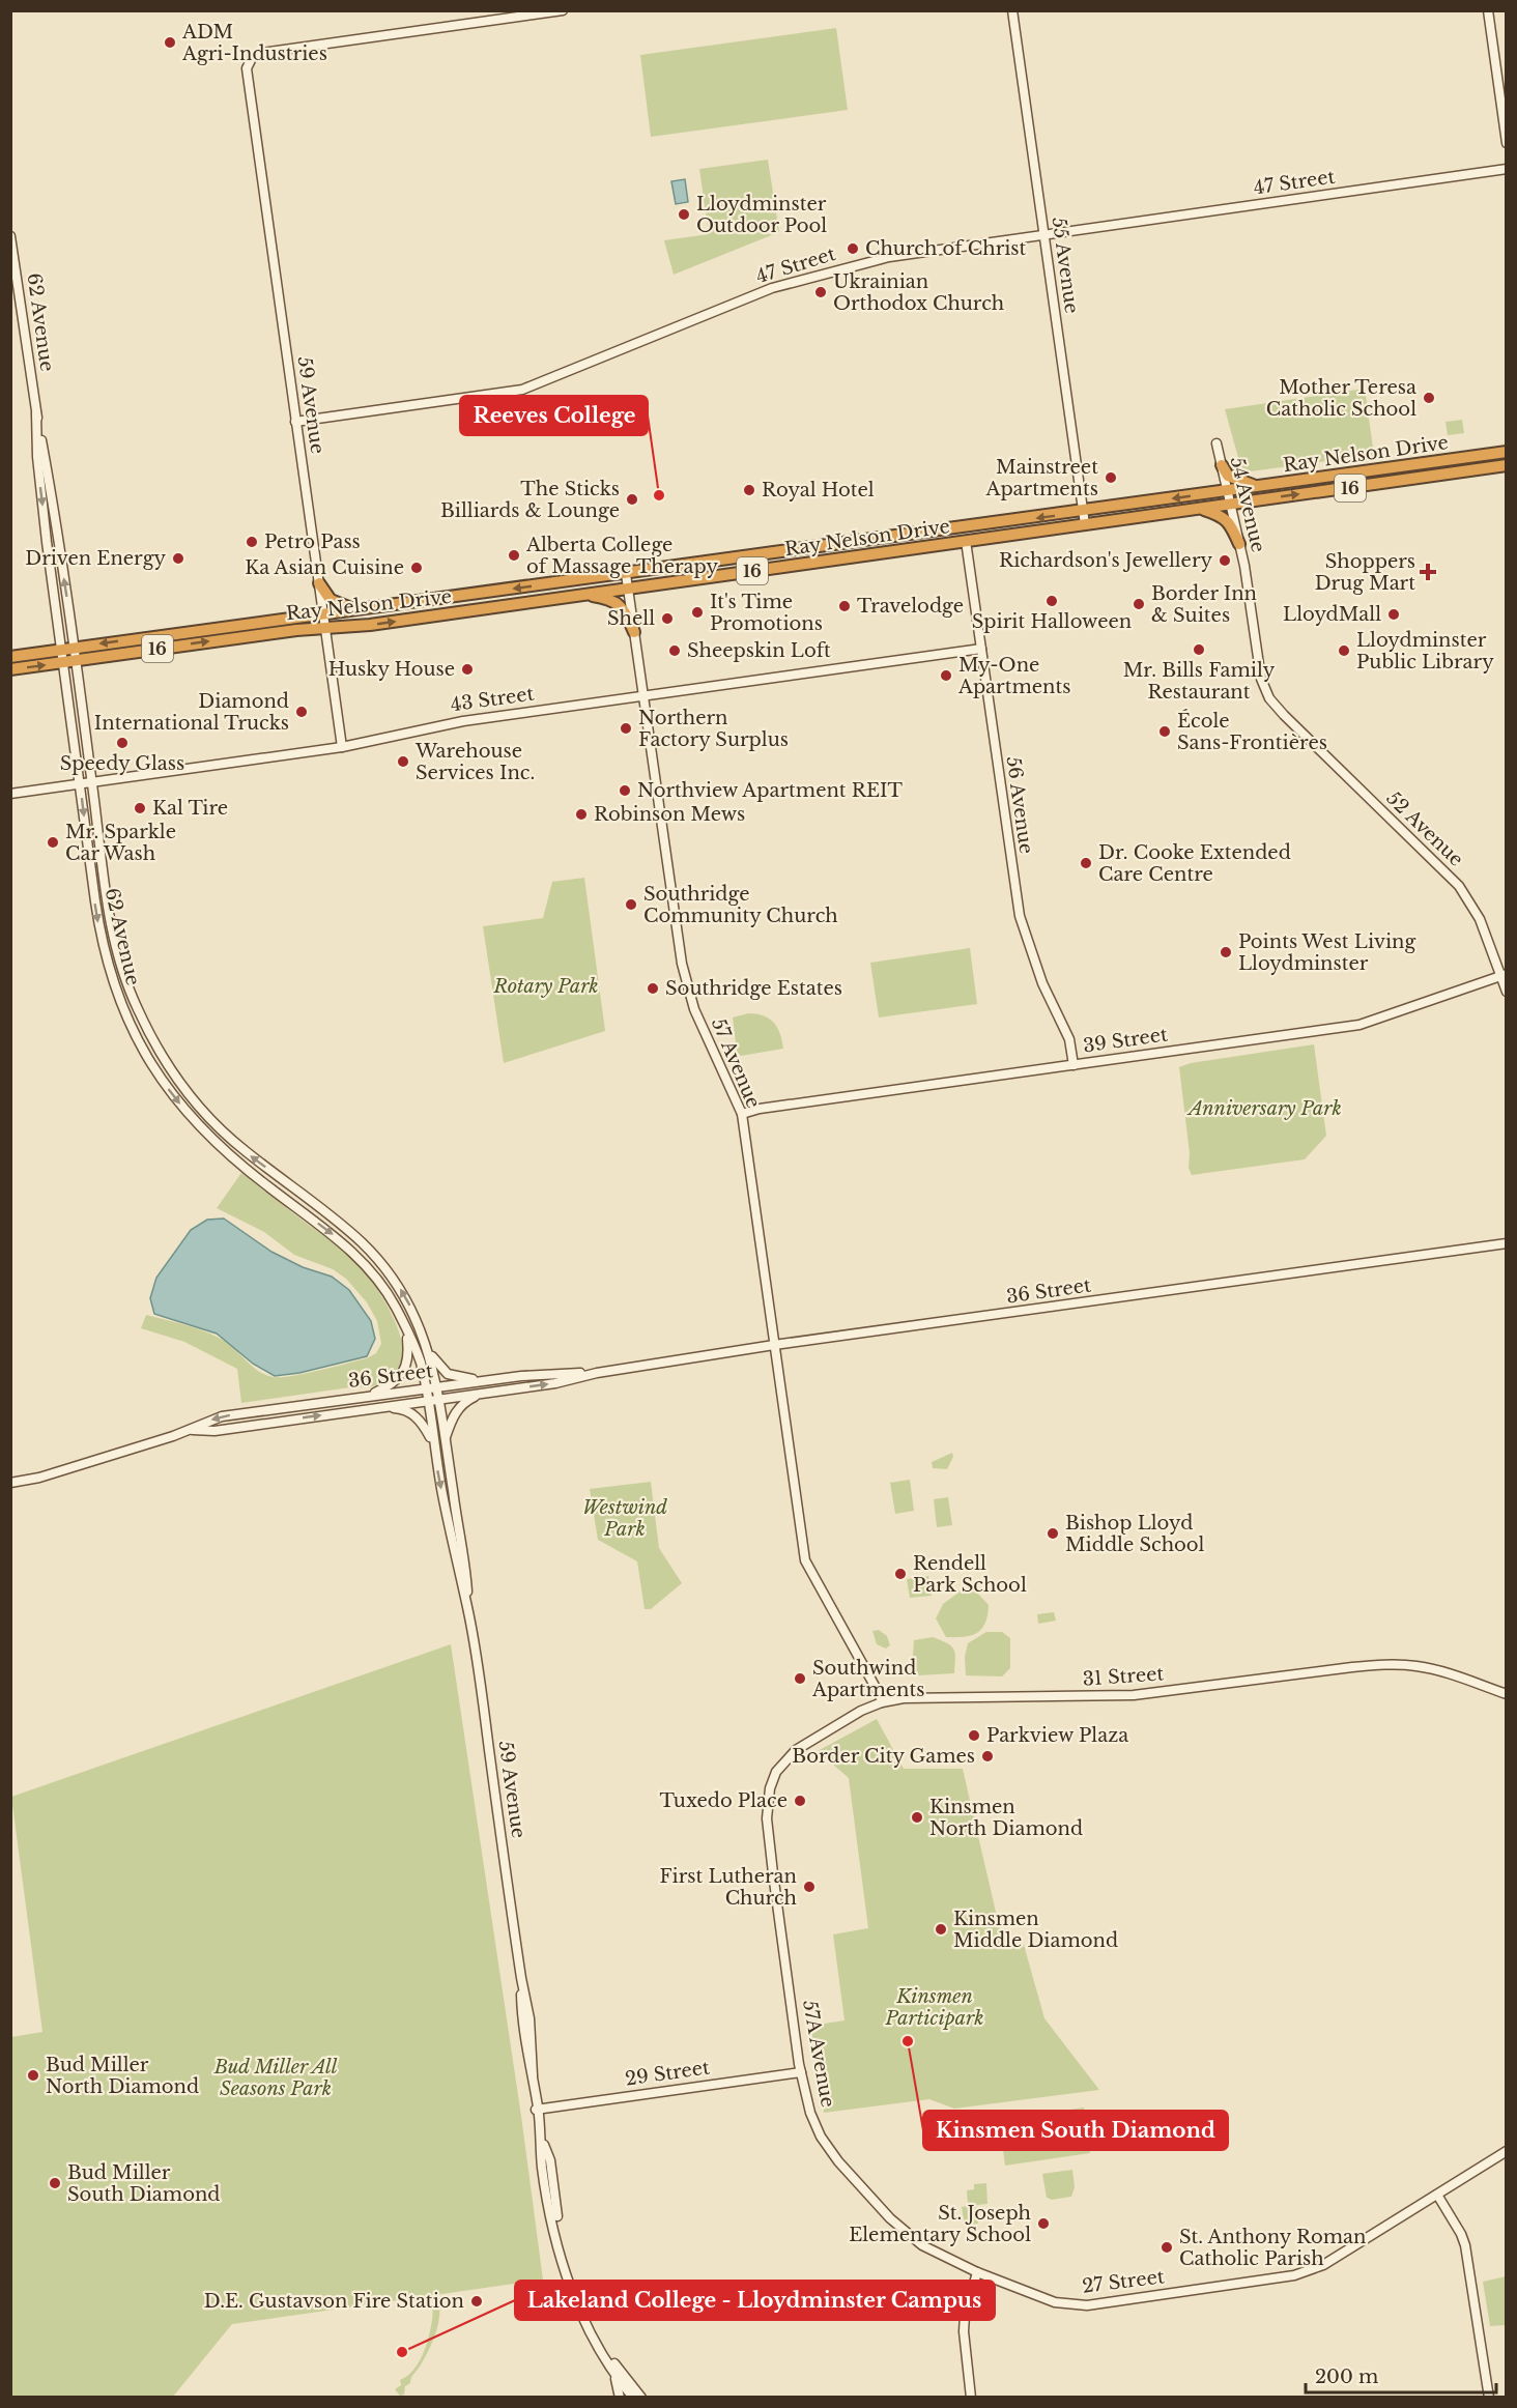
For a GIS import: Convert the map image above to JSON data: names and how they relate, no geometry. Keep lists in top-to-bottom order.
{
  "streets": {
    "highway": ["Ray Nelson Drive", "16"],
    "street": [
      "47 Street",
      "55 Avenue",
      "62 Avenue",
      "59 Avenue",
      "54 Avenue",
      "43 Street",
      "56 Avenue",
      "52 Avenue",
      "39 Street",
      "57 Avenue",
      "36 Street",
      "31 Street",
      "57A Avenue",
      "29 Street",
      "27 Street"
    ]
  },
  "crossings": [
    ["47 Street", "55 Avenue"],
    ["47 Street", "59 Avenue"],
    ["55 Avenue", "Ray Nelson Drive"],
    ["62 Avenue", "59 Avenue"],
    ["62 Avenue", "Ray Nelson Drive"],
    ["62 Avenue", "43 Street"],
    ["62 Avenue", "36 Street"],
    ["59 Avenue", "Ray Nelson Drive"],
    ["59 Avenue", "43 Street"],
    ["59 Avenue", "36 Street"],
    ["59 Avenue", "29 Street"],
    ["Ray Nelson Drive", "54 Avenue"],
    ["Ray Nelson Drive", "56 Avenue"],
    ["Ray Nelson Drive", "57 Avenue"],
    ["54 Avenue", "52 Avenue"],
    ["43 Street", "56 Avenue"],
    ["43 Street", "57 Avenue"],
    ["56 Avenue", "39 Street"],
    ["52 Avenue", "39 Street"],
    ["39 Street", "57 Avenue"],
    ["57 Avenue", "36 Street"],
    ["57 Avenue", "31 Street"],
    ["31 Street", "57A Avenue"],
    ["57A Avenue", "29 Street"],
    ["57A Avenue", "27 Street"]
  ],
  "parks": [
    "Rotary Park",
    "Anniversary Park",
    "Westwind Park",
    "Kinsmen Participark",
    "Bud Miller All Seasons Park"
  ],
  "places": {
    "other": [
      "ADM Agri-Industries",
      "Lloydminster Outdoor Pool",
      "Church of Christ",
      "Ukrainian Orthodox Church",
      "Mother Teresa Catholic School",
      "Mainstreet Apartments",
      "Royal Hotel",
      "Reeves College",
      "The Sticks Billiards & Lounge",
      "Petro Pass",
      "Alberta College of Massage Therapy",
      "Driven Energy",
      "Richardson's Jewellery",
      "Ka Asian Cuisine",
      "Spirit Halloween",
      "Border Inn & Suites",
      "Travelodge",
      "It's Time Promotions",
      "LloydMall",
      "Shell",
      "Mr. Bills Family Restaurant",
      "Sheepskin Loft",
      "Lloydminster Public Library",
      "Husky House",
      "My-One Apartments",
      "Diamond International Trucks",
      "Northern Factory Surplus",
      "École Sans-Frontières",
      "Speedy Glass",
      "Warehouse Services Inc.",
      "Northview Apartment REIT",
      "Kal Tire",
      "Robinson Mews",
      "Mr. Sparkle Car Wash",
      "Dr. Cooke Extended Care Centre",
      "Southridge Community Church",
      "Points West Living Lloydminster",
      "Southridge Estates",
      "Bishop Lloyd Middle School",
      "Rendell Park School",
      "Southwind Apartments",
      "Parkview Plaza",
      "Border City Games",
      "Tuxedo Place",
      "Kinsmen North Diamond",
      "First Lutheran Church",
      "Kinsmen Middle Diamond",
      "Kinsmen South Diamond",
      "Bud Miller North Diamond",
      "Bud Miller South Diamond",
      "St. Joseph Elementary School",
      "St. Anthony Roman Catholic Parish",
      "D.E. Gustavson Fire Station",
      "Lakeland College - Lloydminster Campus"
    ],
    "health": ["Shoppers Drug Mart"]
  },
  "scale_bar": "200 m"
}
